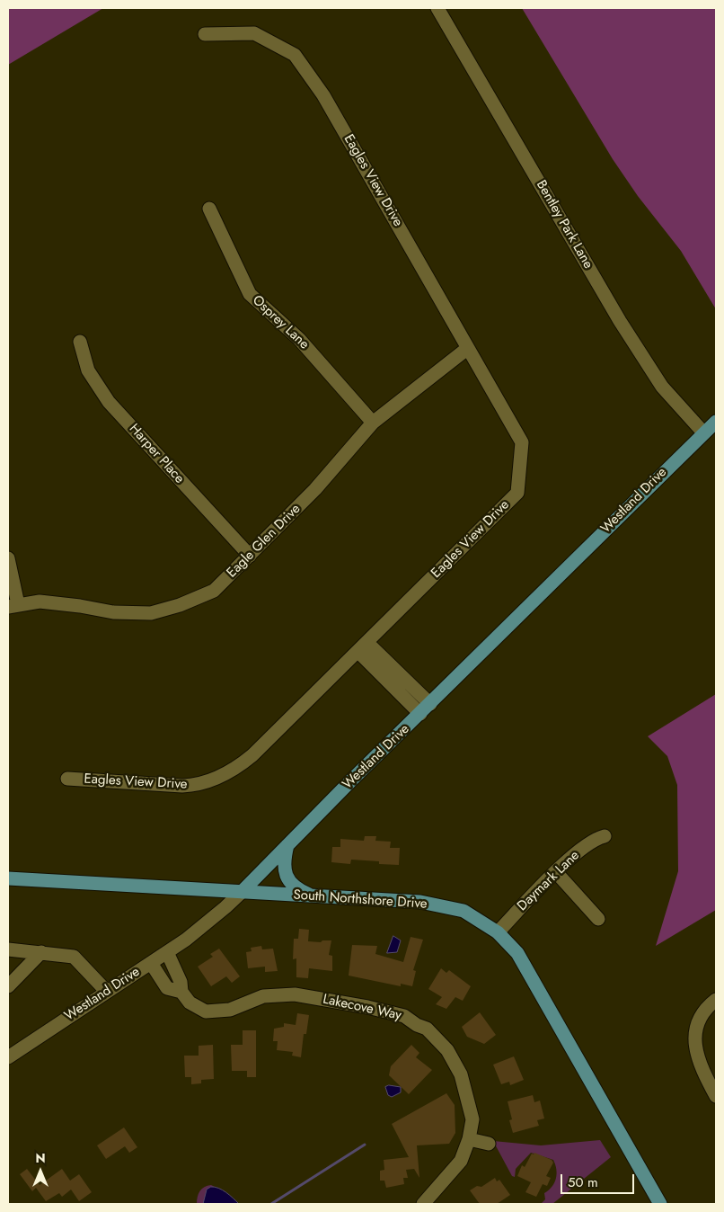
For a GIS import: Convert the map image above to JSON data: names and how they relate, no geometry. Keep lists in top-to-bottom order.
{
  "streets": {
    "main road": ["Westland Drive", "South Northshore Drive"],
    "street": [
      "Eagles View Drive",
      "Bentley Park Lane",
      "Osprey Lane",
      "Harper Place",
      "Eagle Glen Drive",
      "Daymark Lane",
      "Lakecove Way"
    ]
  },
  "crossings": [
    ["Eagles View Drive", "Eagle Glen Drive"],
    ["Bentley Park Lane", "Westland Drive"],
    ["Osprey Lane", "Eagle Glen Drive"],
    ["Harper Place", "Eagle Glen Drive"],
    ["Westland Drive", "South Northshore Drive"],
    ["Westland Drive", "Lakecove Way"],
    ["Daymark Lane", "South Northshore Drive"]
  ],
  "scale_bar": "50 m",
  "north": "top"
}
